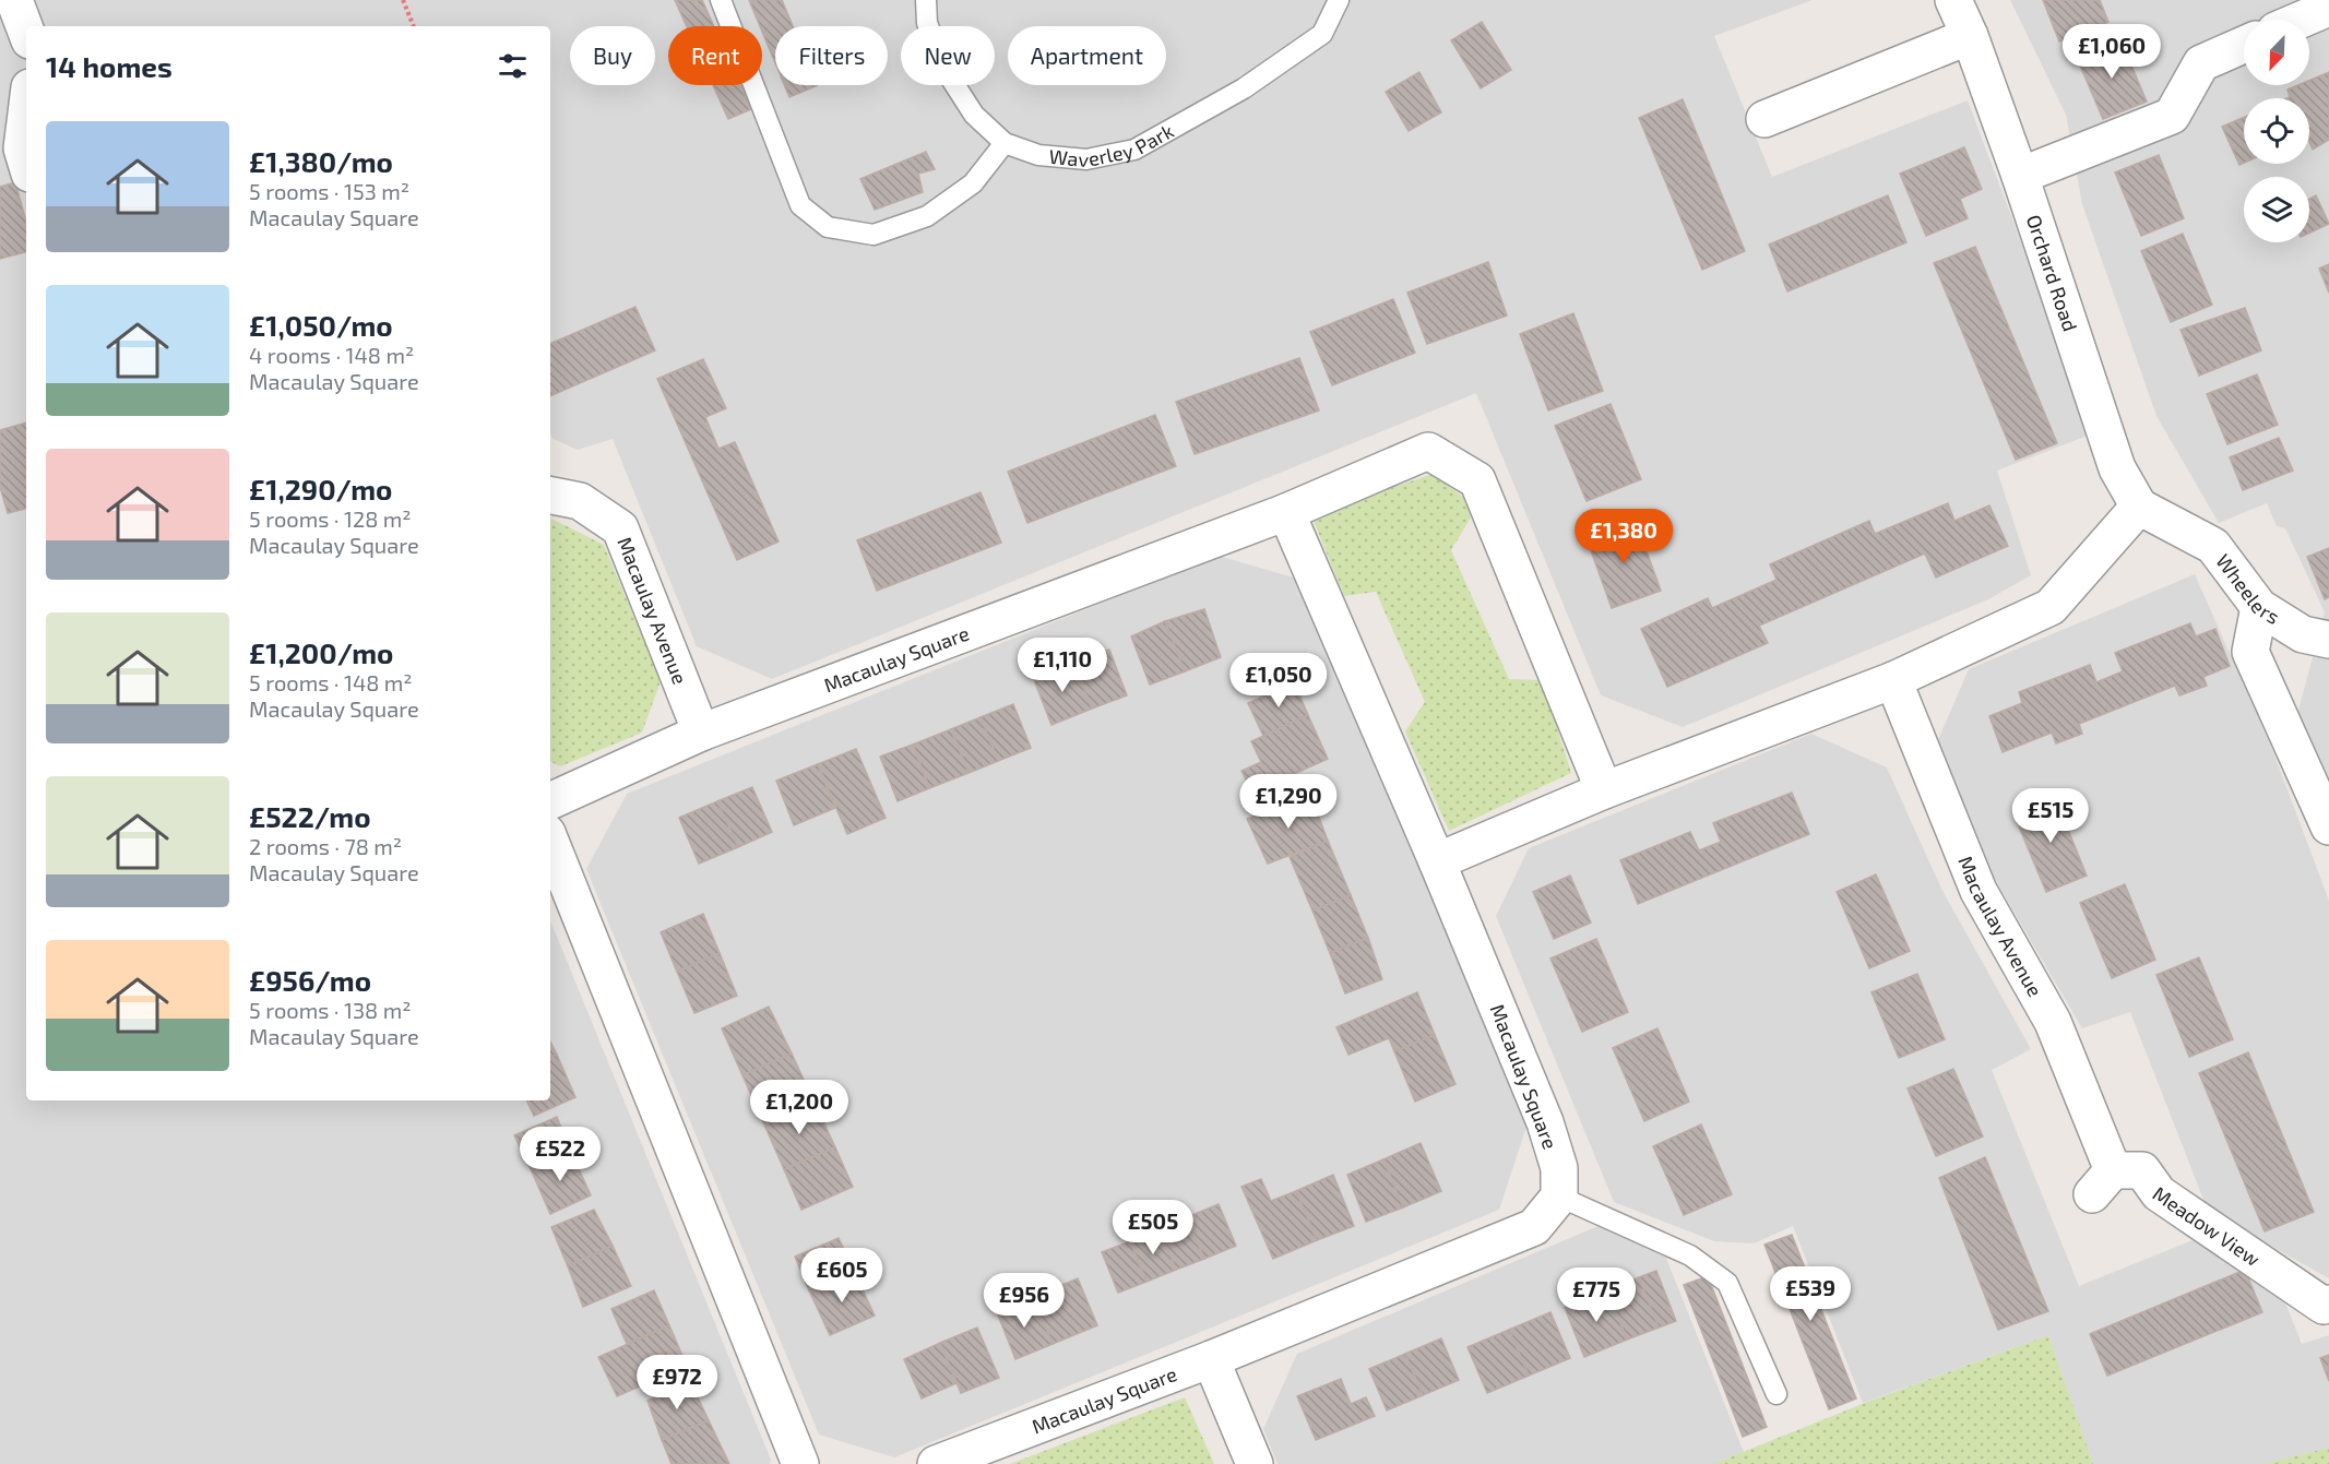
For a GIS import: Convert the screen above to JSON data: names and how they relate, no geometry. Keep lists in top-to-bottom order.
{
  "streets": {
    "street": [
      "Orchard Road",
      "Wheelers",
      "Macaulay Avenue",
      "Macaulay Square",
      "Meadow View"
    ],
    "lane": ["Waverley Park"]
  },
  "crossings": [
    ["Orchard Road", "Wheelers"],
    ["Macaulay Avenue", "Macaulay Square"],
    ["Macaulay Avenue", "Meadow View"]
  ],
  "north": "bottom left",
  "page": {
    "price": [
      "£1,060",
      "£1,380",
      "£1,110",
      "£1,050",
      "£1,290",
      "£515",
      "£1,200",
      "£522",
      "£505",
      "£605",
      "£539",
      "£775",
      "£956",
      "£972"
    ],
    "chip": [
      "Buy",
      "Rent",
      "Filters",
      "New",
      "Apartment"
    ],
    "heading": "14 homes",
    "list": [
      {
        "name": "£1,380/mo",
        "note": "5 rooms · 153 m² · Macaulay Square"
      },
      {
        "name": "£1,050/mo",
        "note": "4 rooms · 148 m² · Macaulay Square"
      },
      {
        "name": "£1,290/mo",
        "note": "5 rooms · 128 m² · Macaulay Square"
      },
      {
        "name": "£1,200/mo",
        "note": "5 rooms · 148 m² · Macaulay Square"
      },
      {
        "name": "£522/mo",
        "note": "2 rooms · 78 m² · Macaulay Square"
      },
      {
        "name": "£956/mo",
        "note": "5 rooms · 138 m² · Macaulay Square"
      }
    ]
  }
}
